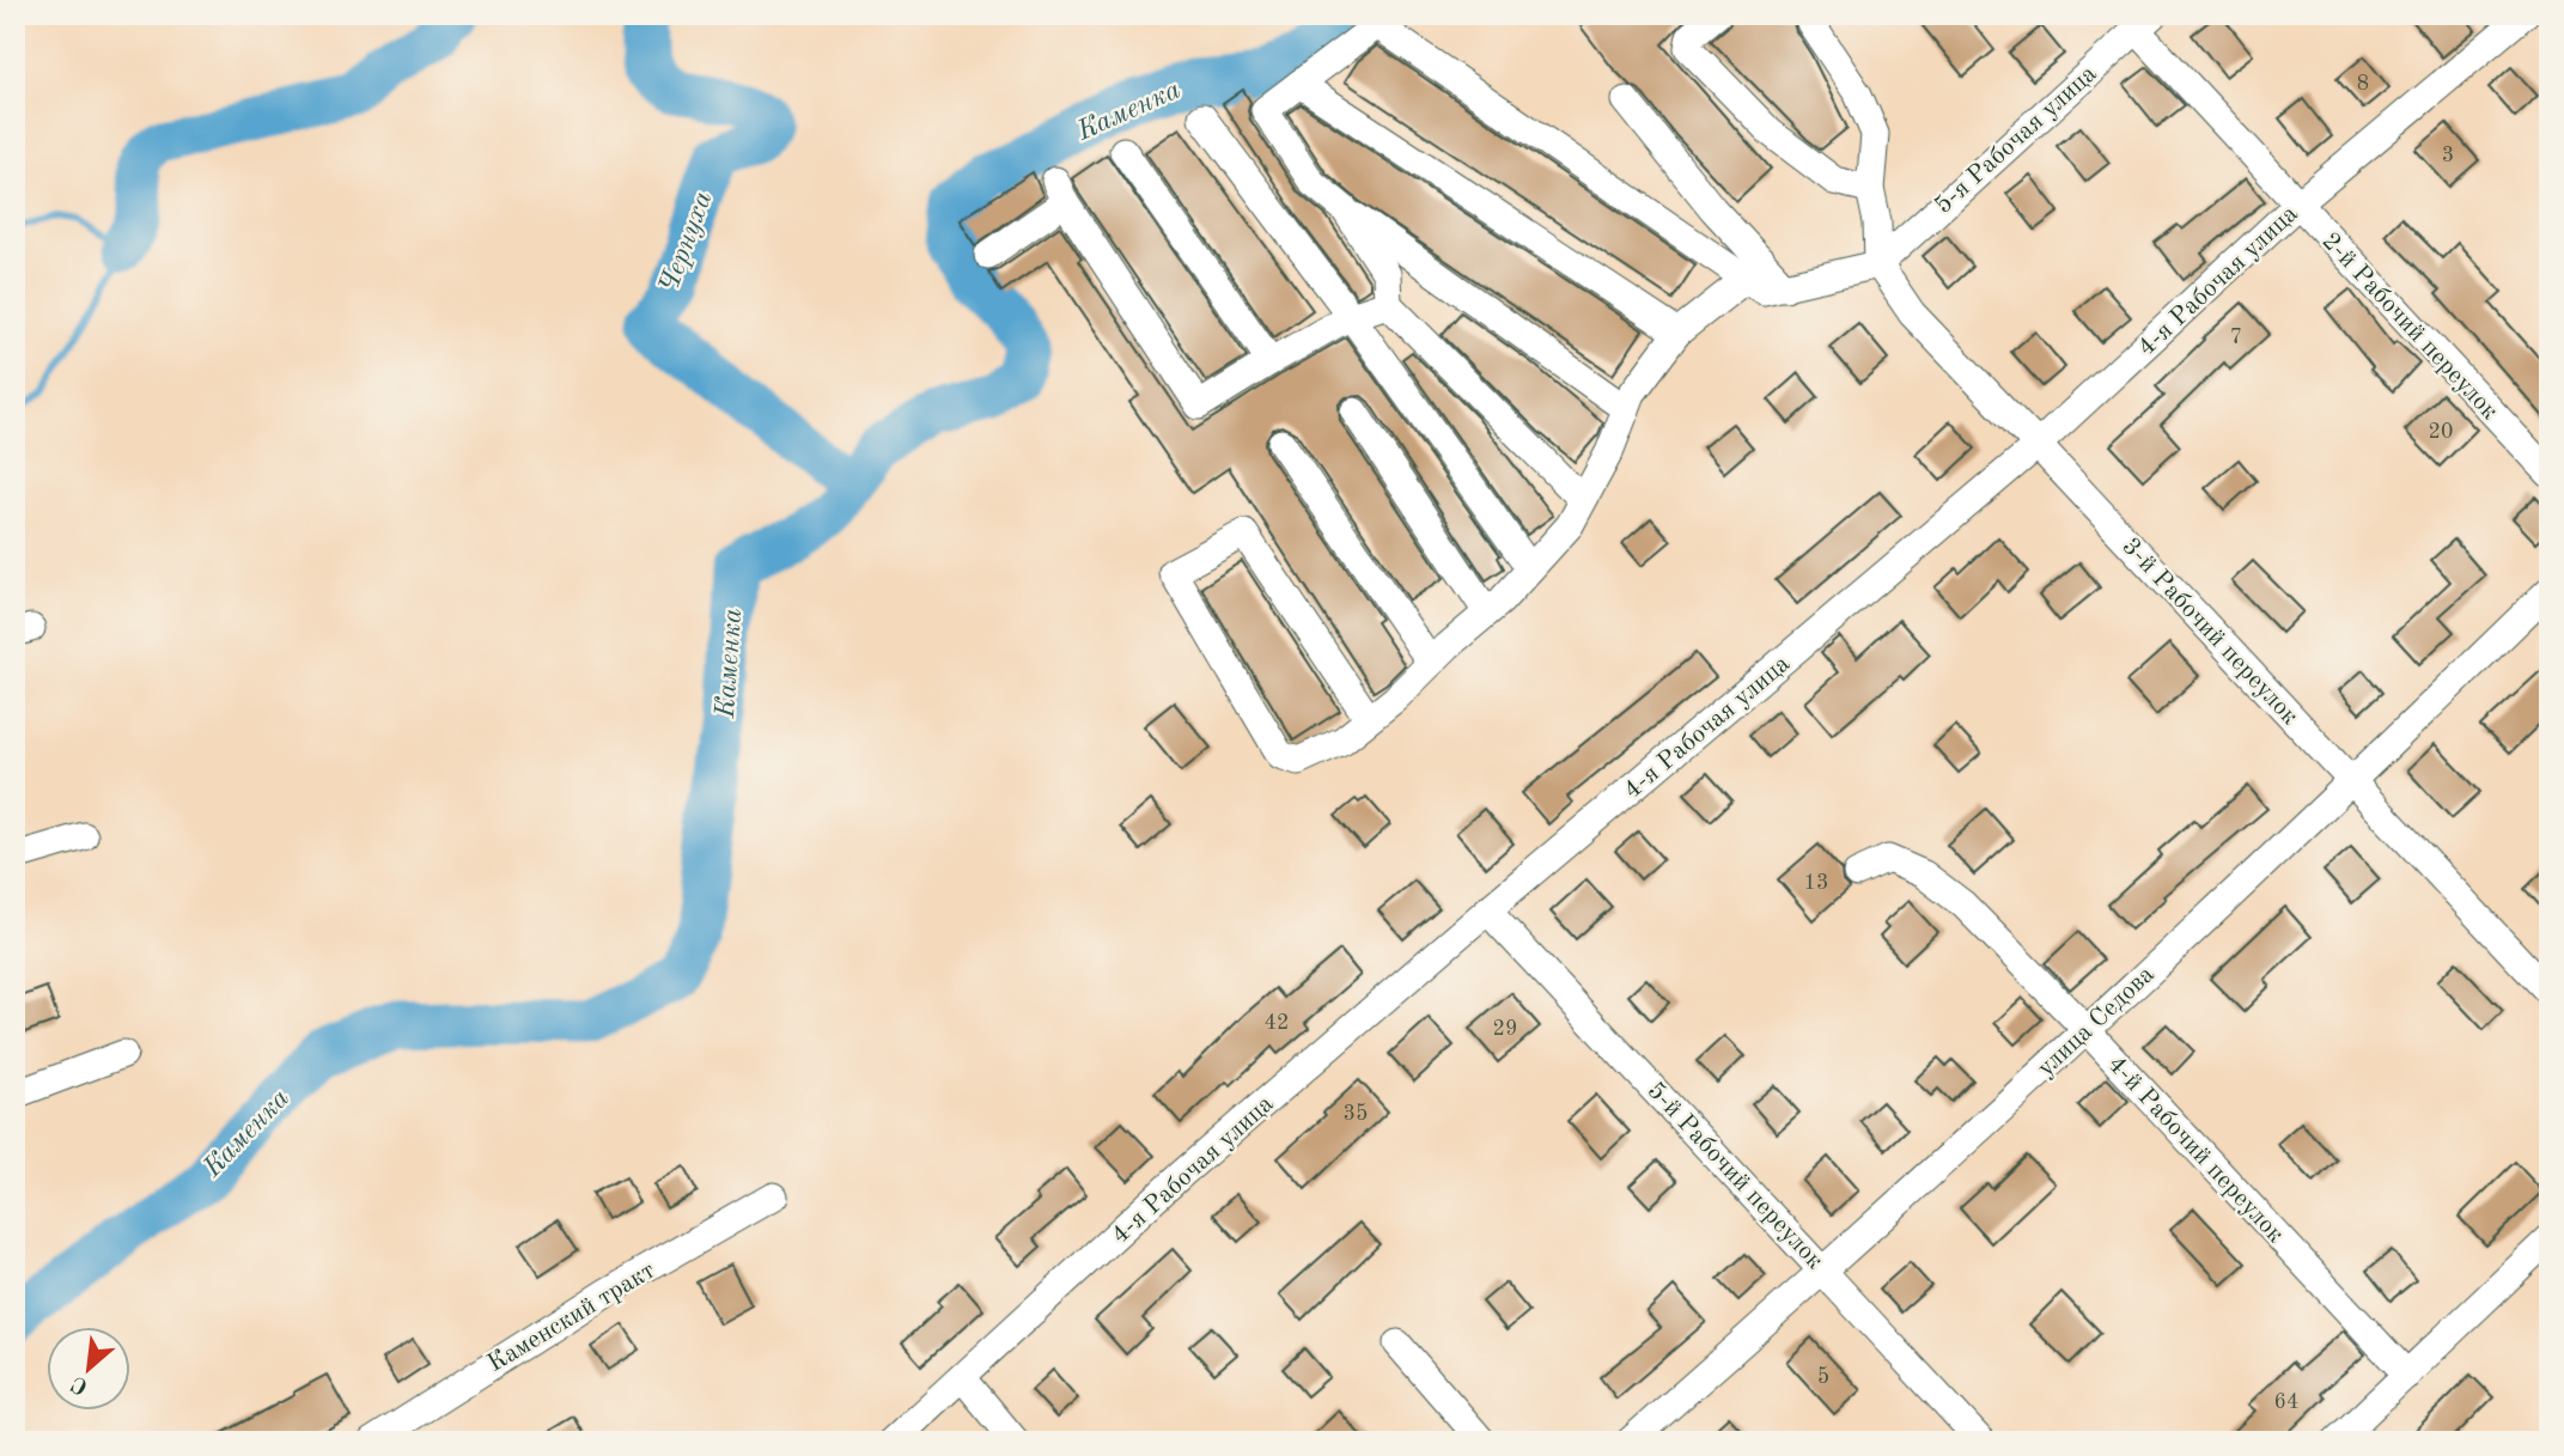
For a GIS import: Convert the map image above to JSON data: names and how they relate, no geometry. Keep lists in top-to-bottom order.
{
  "streets": {
    "street": [
      "5-я Рабочая улица",
      "4-я Рабочая улица",
      "2-й Рабочий переулок",
      "3-й Рабочий переулок",
      "улица Седова",
      "4-й Рабочий переулок",
      "5-й Рабочий переулок",
      "Каменский тракт"
    ]
  },
  "crossings": [
    ["5-я Рабочая улица", "2-й Рабочий переулок"],
    ["5-я Рабочая улица", "3-й Рабочий переулок"],
    ["4-я Рабочая улица", "2-й Рабочий переулок"],
    ["4-я Рабочая улица", "3-й Рабочий переулок"],
    ["4-я Рабочая улица", "5-й Рабочий переулок"],
    ["3-й Рабочий переулок", "улица Седова"],
    ["улица Седова", "4-й Рабочий переулок"],
    ["улица Седова", "5-й Рабочий переулок"]
  ],
  "water": ["Каменка", "Чернуха"],
  "house_numbers": [
    "8",
    "3",
    "7",
    "20",
    "13",
    "42",
    "29",
    "35",
    "5",
    "64"
  ],
  "north": "bottom left"
}
